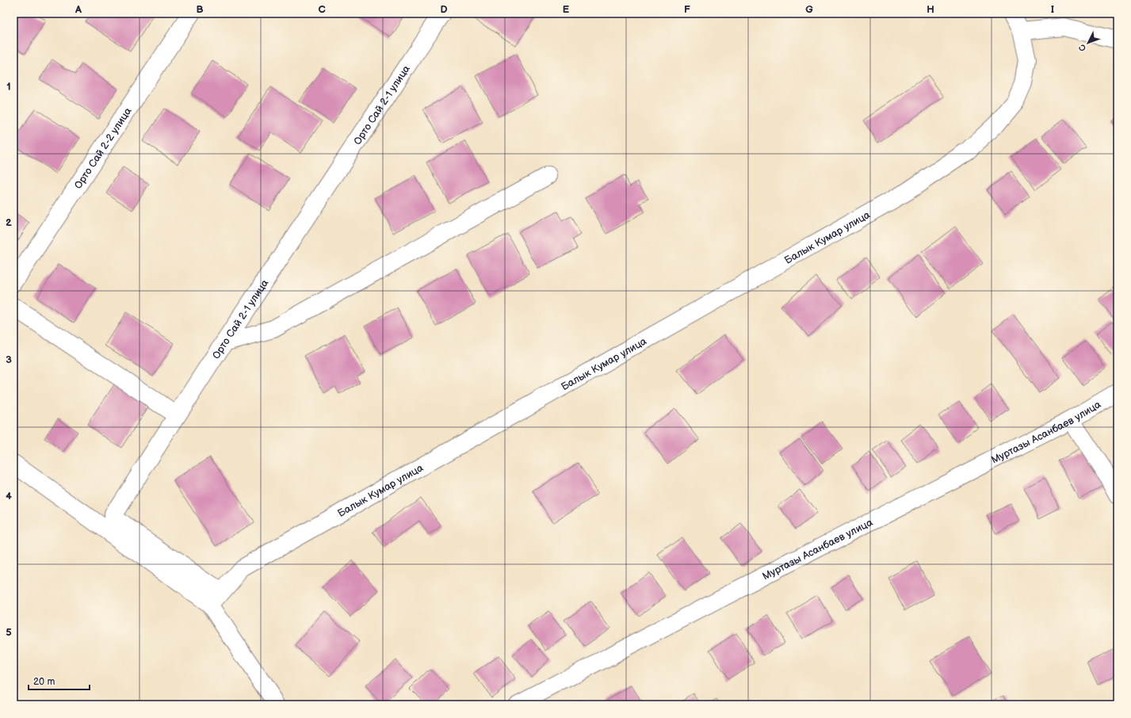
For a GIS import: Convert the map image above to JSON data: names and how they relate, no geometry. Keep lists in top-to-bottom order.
{
  "streets": {
    "street": [
      "Орто Сай 2-1 улица",
      "Орто Сай 2-2 улица",
      "Балык Кумар улица",
      "Муртазы Асанбаев улица"
    ]
  },
  "crossings": [
    ["Орто Сай 2-1 улица", "Балык Кумар улица"]
  ],
  "scale_bar": "20 m",
  "north": "bottom left",
  "grid": {
    "columns": [
      "A",
      "B",
      "C",
      "D",
      "E",
      "F",
      "G",
      "H",
      "I"
    ],
    "rows": [
      "1",
      "2",
      "3",
      "4",
      "5"
    ]
  }
}
